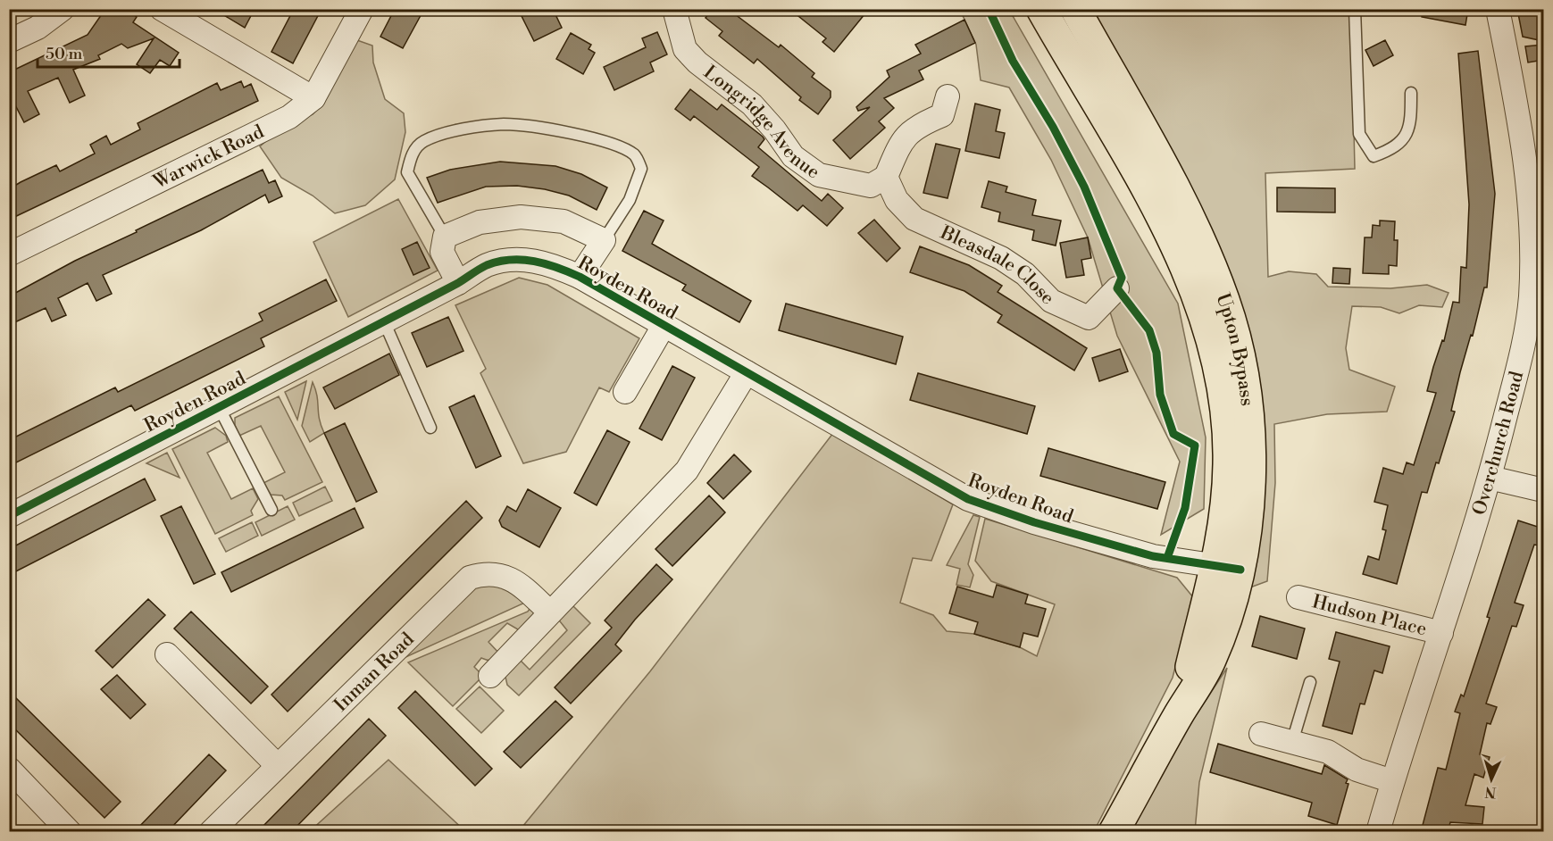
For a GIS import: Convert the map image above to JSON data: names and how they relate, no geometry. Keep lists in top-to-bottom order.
{
  "streets": {
    "main road": ["Upton Bypass"],
    "street": [
      "Longridge Avenue",
      "Warwick Road",
      "Bleasdale Close",
      "Royden Road",
      "Overchurch Road",
      "Hudson Place",
      "Inman Road"
    ]
  },
  "crossings": [
    ["Longridge Avenue", "Bleasdale Close"],
    ["Royden Road", "Upton Bypass"],
    ["Overchurch Road", "Hudson Place"]
  ],
  "scale_bar": "50 m",
  "north": "bottom"
}
